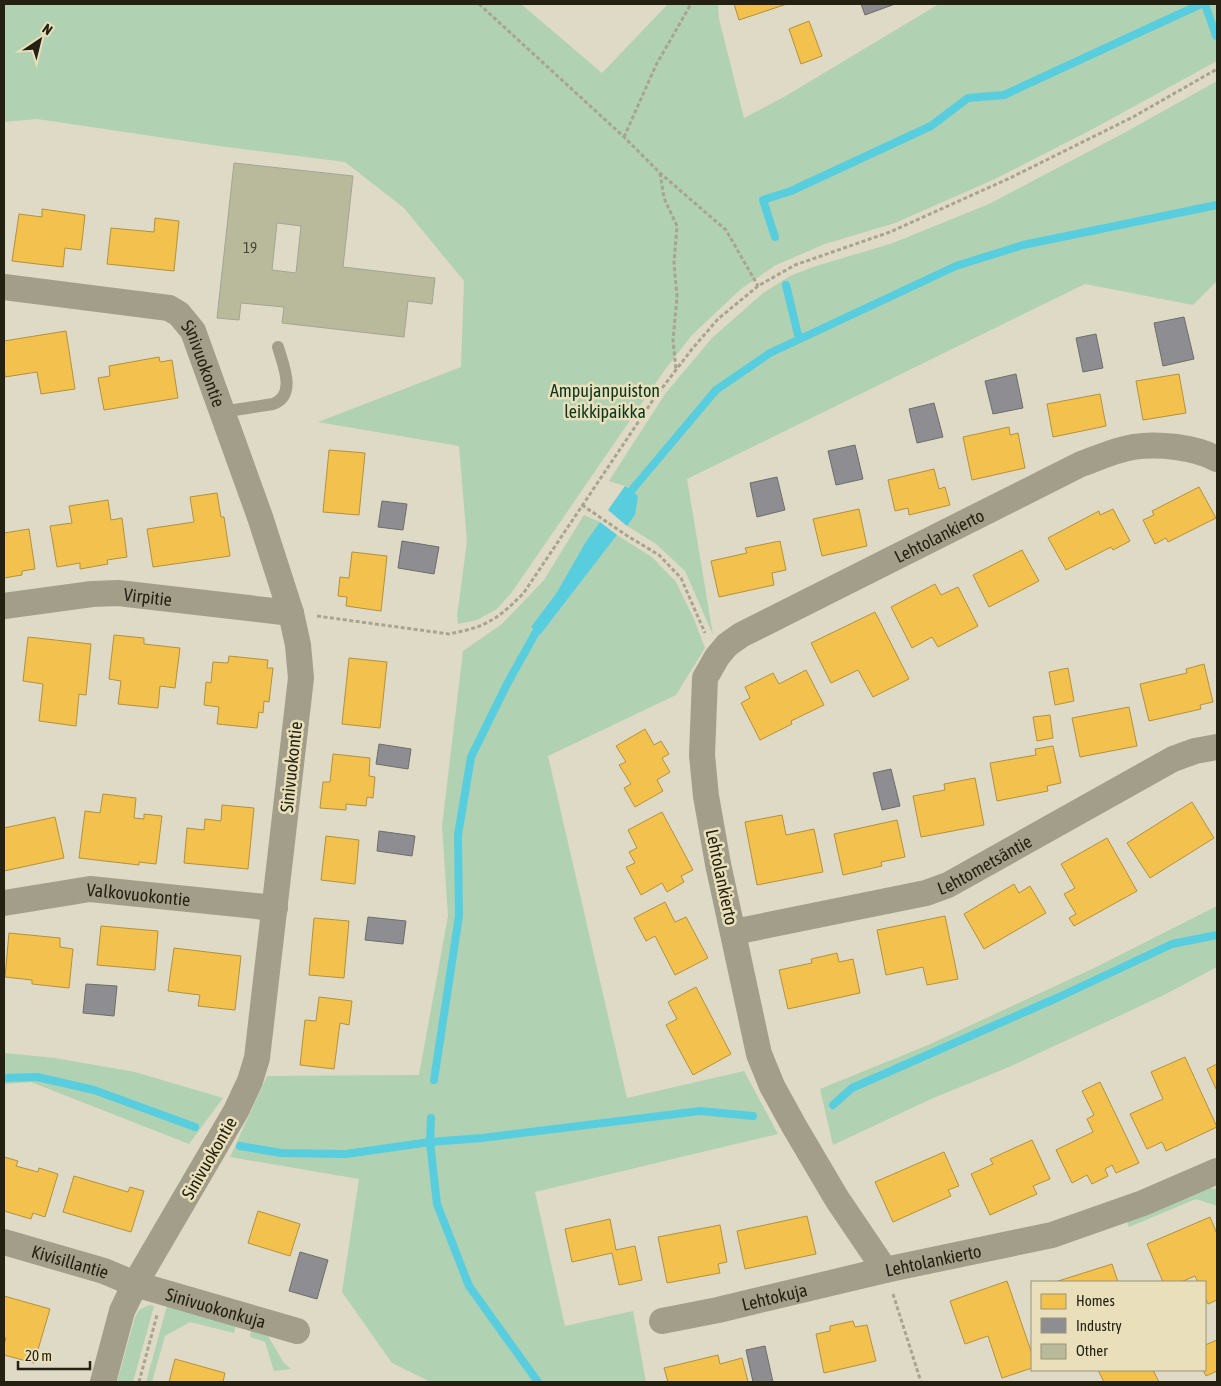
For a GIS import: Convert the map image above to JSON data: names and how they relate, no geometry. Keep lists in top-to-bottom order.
{
  "streets": {
    "street": [
      "Sinivuokontie",
      "Lehtolankierto",
      "Virpitie",
      "Lehtometsäntie",
      "Valkovuokontie",
      "Kivisillantie",
      "Lehtokuja",
      "Sinivuokonkuja"
    ]
  },
  "crossings": [
    ["Sinivuokontie", "Virpitie"],
    ["Sinivuokontie", "Valkovuokontie"],
    ["Sinivuokontie", "Kivisillantie"],
    ["Sinivuokontie", "Sinivuokonkuja"],
    ["Lehtolankierto", "Lehtometsäntie"],
    ["Lehtolankierto", "Lehtokuja"],
    ["Kivisillantie", "Sinivuokonkuja"]
  ],
  "parks": ["Ampujanpuiston leikkipaikka"],
  "house_numbers": ["19"],
  "legend": ["Homes", "Industry", "Other"],
  "scale_bar": "20 m",
  "north": "top right"
}
